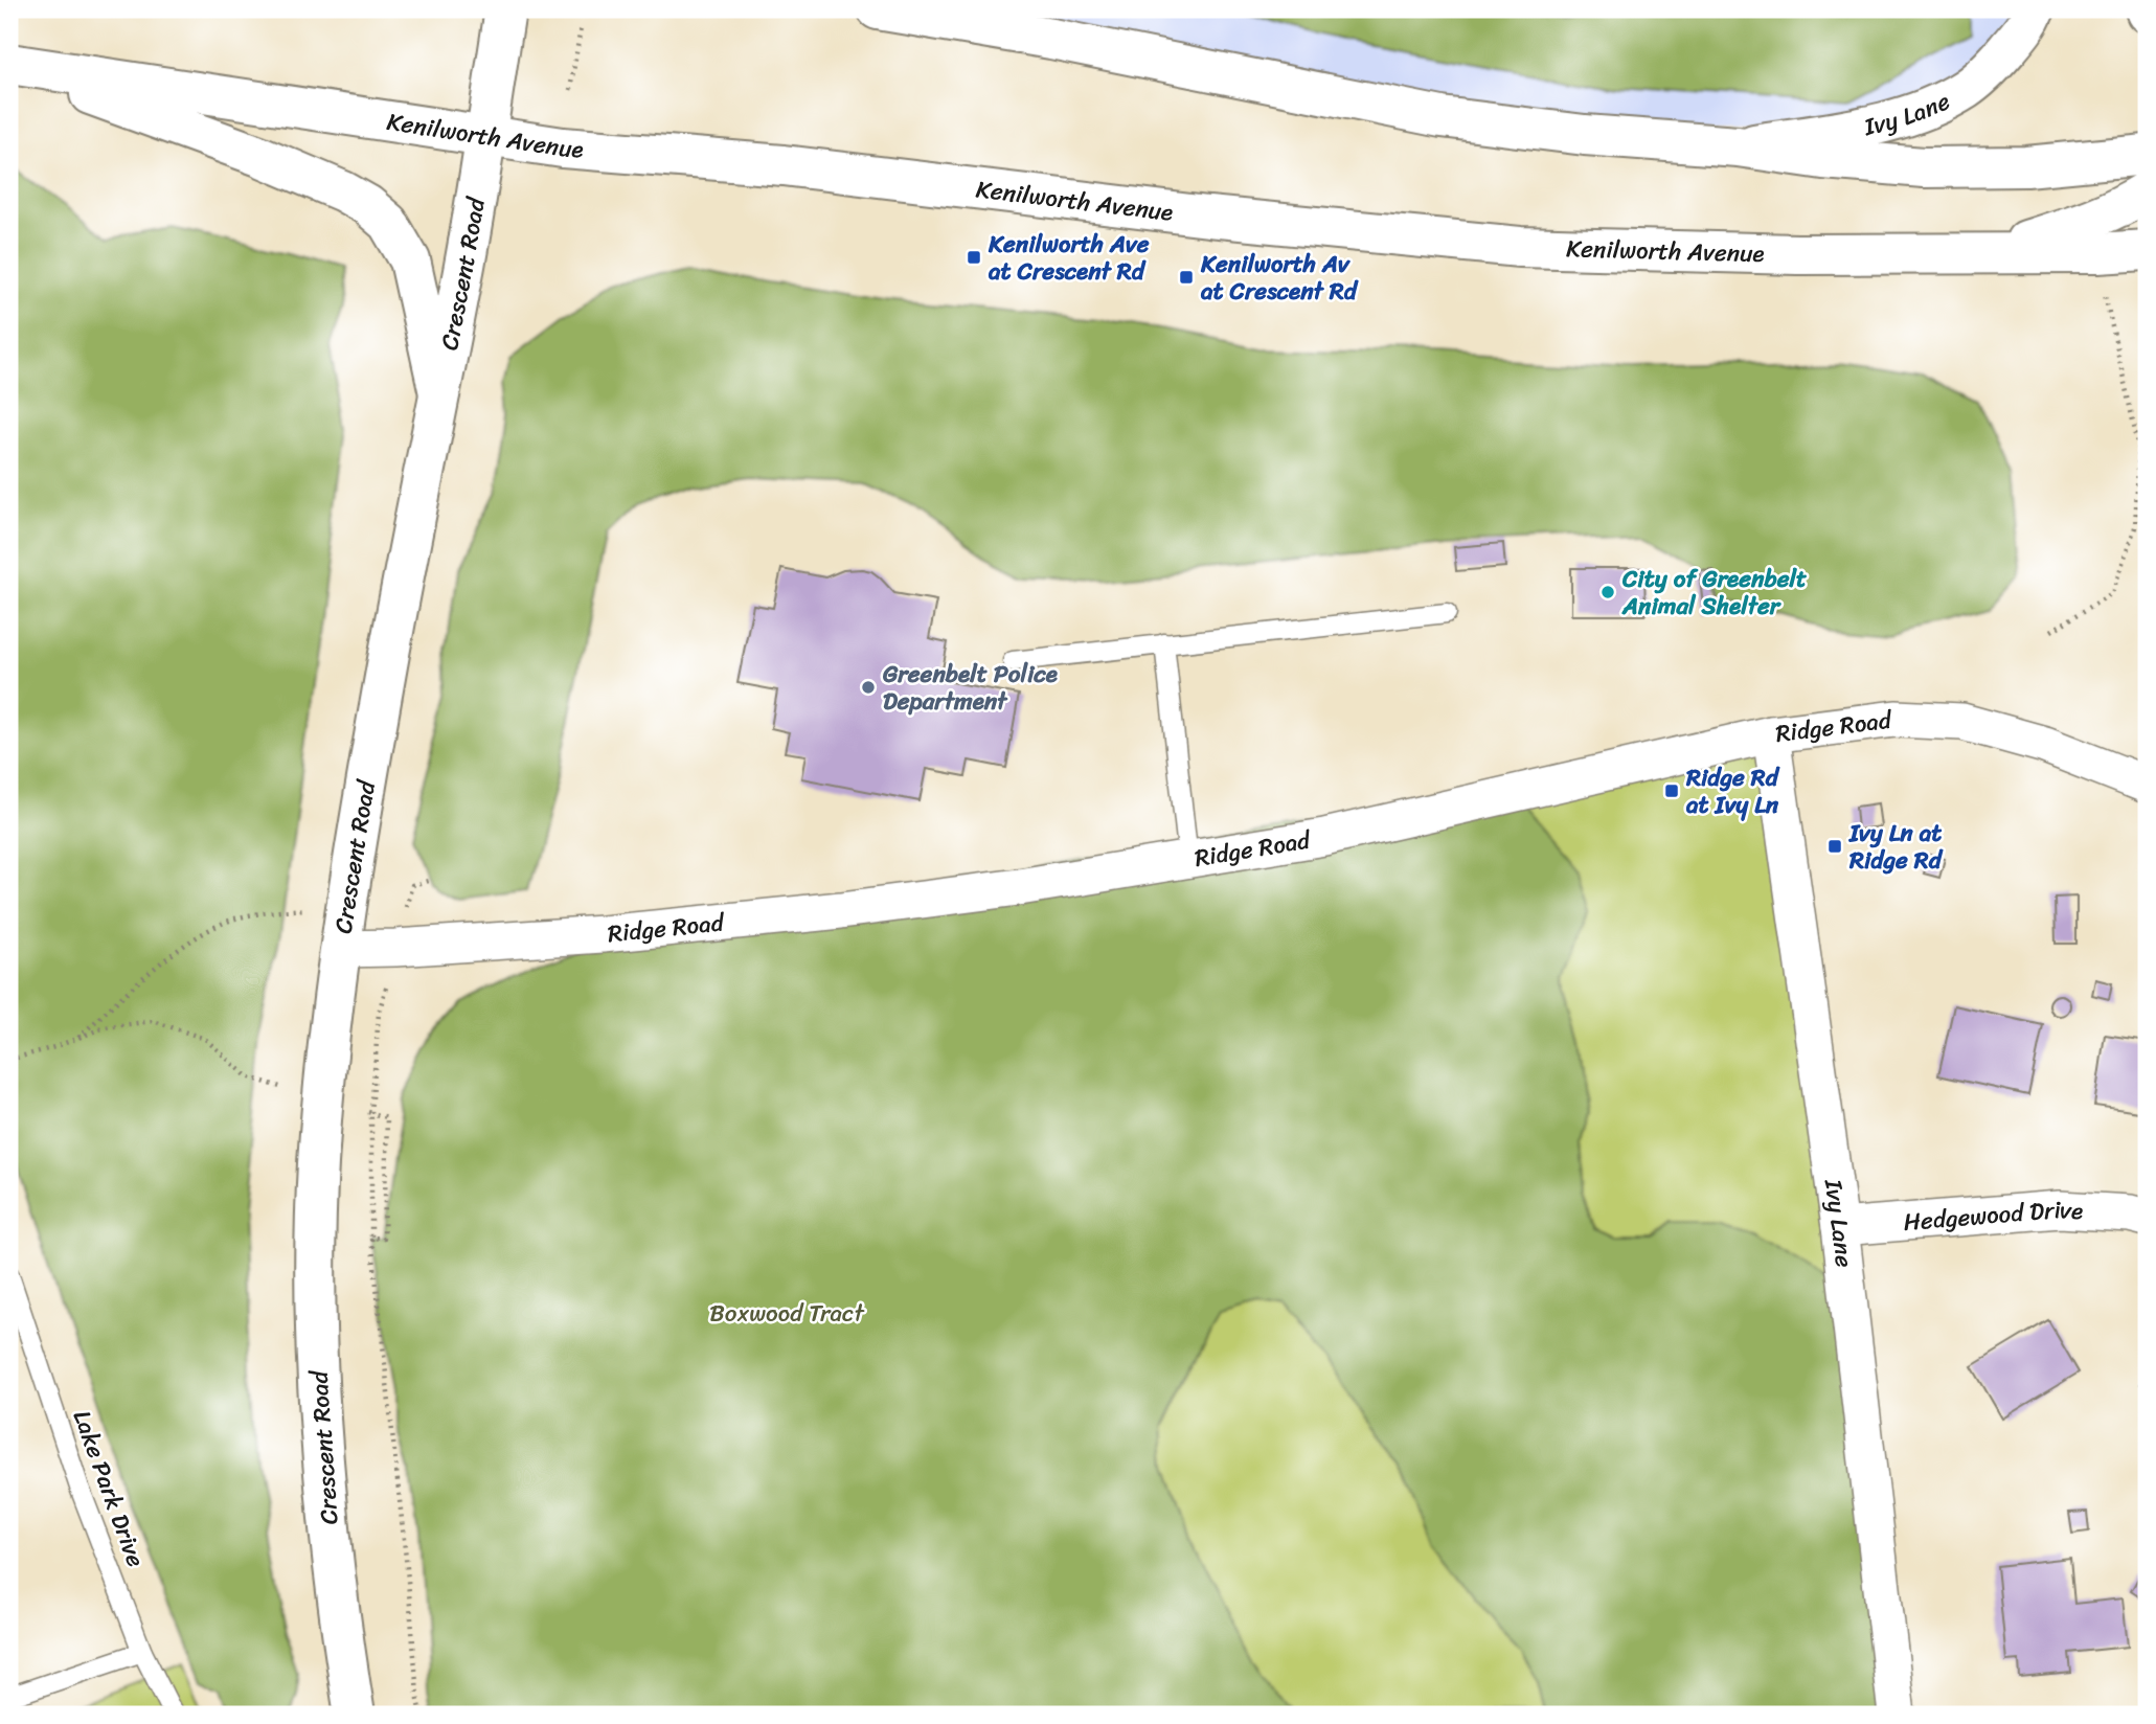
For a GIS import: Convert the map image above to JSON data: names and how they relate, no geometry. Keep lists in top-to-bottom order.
{
  "streets": {
    "main road": ["Ivy Lane", "Kenilworth Avenue", "Crescent Road"],
    "street": ["Ridge Road", "Hedgewood Drive"],
    "lane": ["Lake Park Drive"]
  },
  "crossings": [
    ["Ivy Lane", "Ridge Road"],
    ["Ivy Lane", "Hedgewood Drive"],
    ["Kenilworth Avenue", "Crescent Road"],
    ["Crescent Road", "Ridge Road"]
  ],
  "parks": ["Boxwood Tract"],
  "places": {
    "transit": [
      "Kenilworth Ave at Crescent Rd",
      "Kenilworth Av at Crescent Rd",
      "Ridge Rd at Ivy Ln",
      "Ivy Ln at Ridge Rd"
    ],
    "other": ["City of Greenbelt Animal Shelter", "Greenbelt Police Department"]
  }
}
